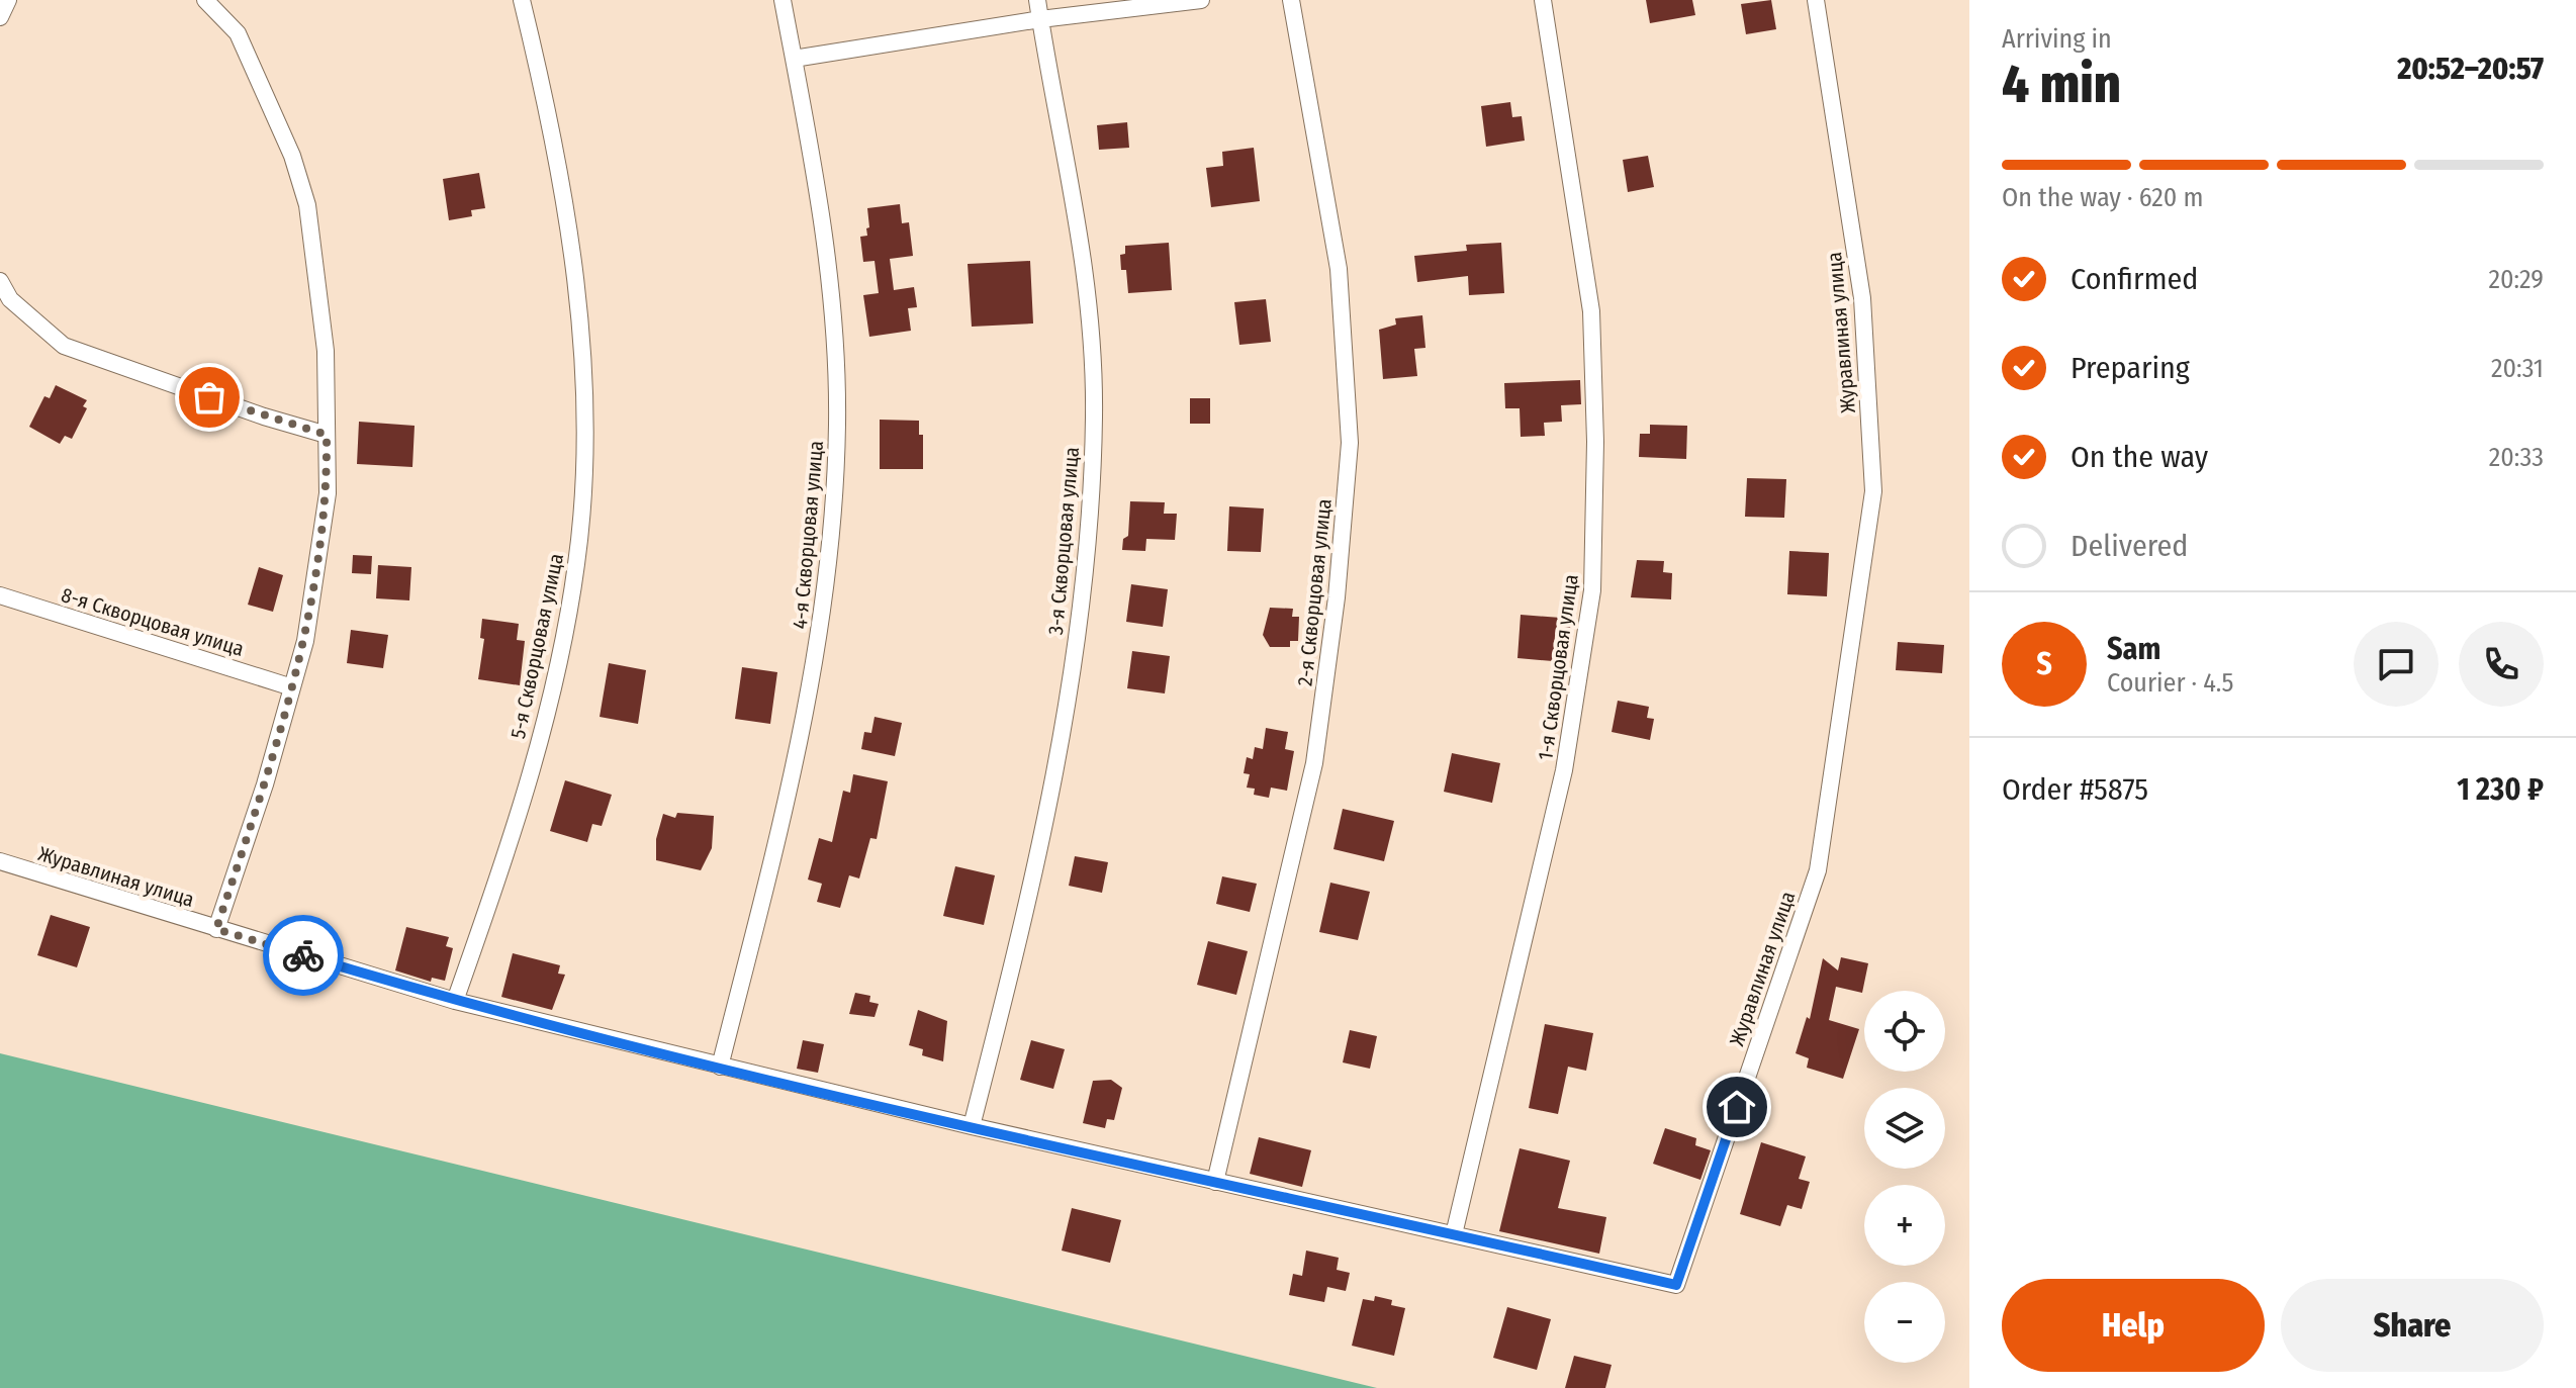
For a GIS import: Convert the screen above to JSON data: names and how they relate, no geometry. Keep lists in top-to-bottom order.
{
  "streets": {
    "street": [
      "Журавлиная улица",
      "4-я Скворцовая улица",
      "3-я Скворцовая улица",
      "2-я Скворцовая улица",
      "8-я Скворцовая улица",
      "5-я Скворцовая улица",
      "1-я Скворцовая улица"
    ]
  },
  "crossings": [
    ["Журавлиная улица", "4-я Скворцовая улица"],
    ["Журавлиная улица", "3-я Скворцовая улица"],
    ["Журавлиная улица", "2-я Скворцовая улица"],
    ["Журавлиная улица", "5-я Скворцовая улица"],
    ["Журавлиная улица", "1-я Скворцовая улица"]
  ],
  "page": {
    "heading": ["4 min", "Arriving in", "20:52–20:57"],
    "panel": [
      "Sam",
      "Courier · 4.5",
      "Order #5875",
      "1 230 ₽"
    ],
    "bar": "On the way · 620 m",
    "list": [
      ["Confirmed", "20:29"],
      ["Preparing", "20:31"],
      ["On the way", "20:33"],
      "Delivered"
    ],
    "round": "S",
    "map_buttons": ["+", "−"],
    "buttons": ["Help", "Share"]
  }
}
